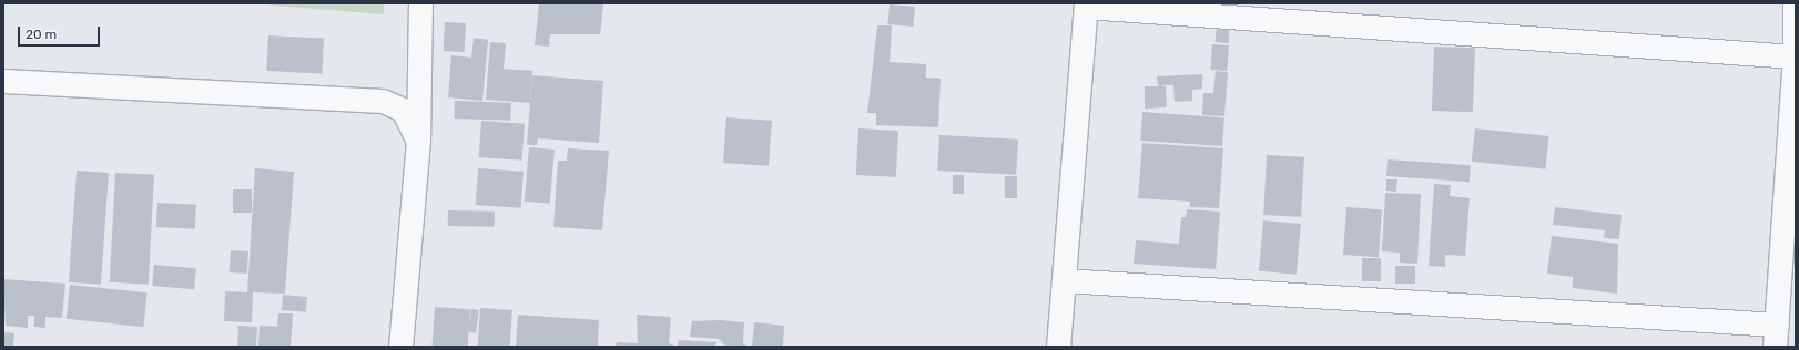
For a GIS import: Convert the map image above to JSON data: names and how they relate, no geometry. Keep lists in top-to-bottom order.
{
  "scale_bar": "20 m"
}
